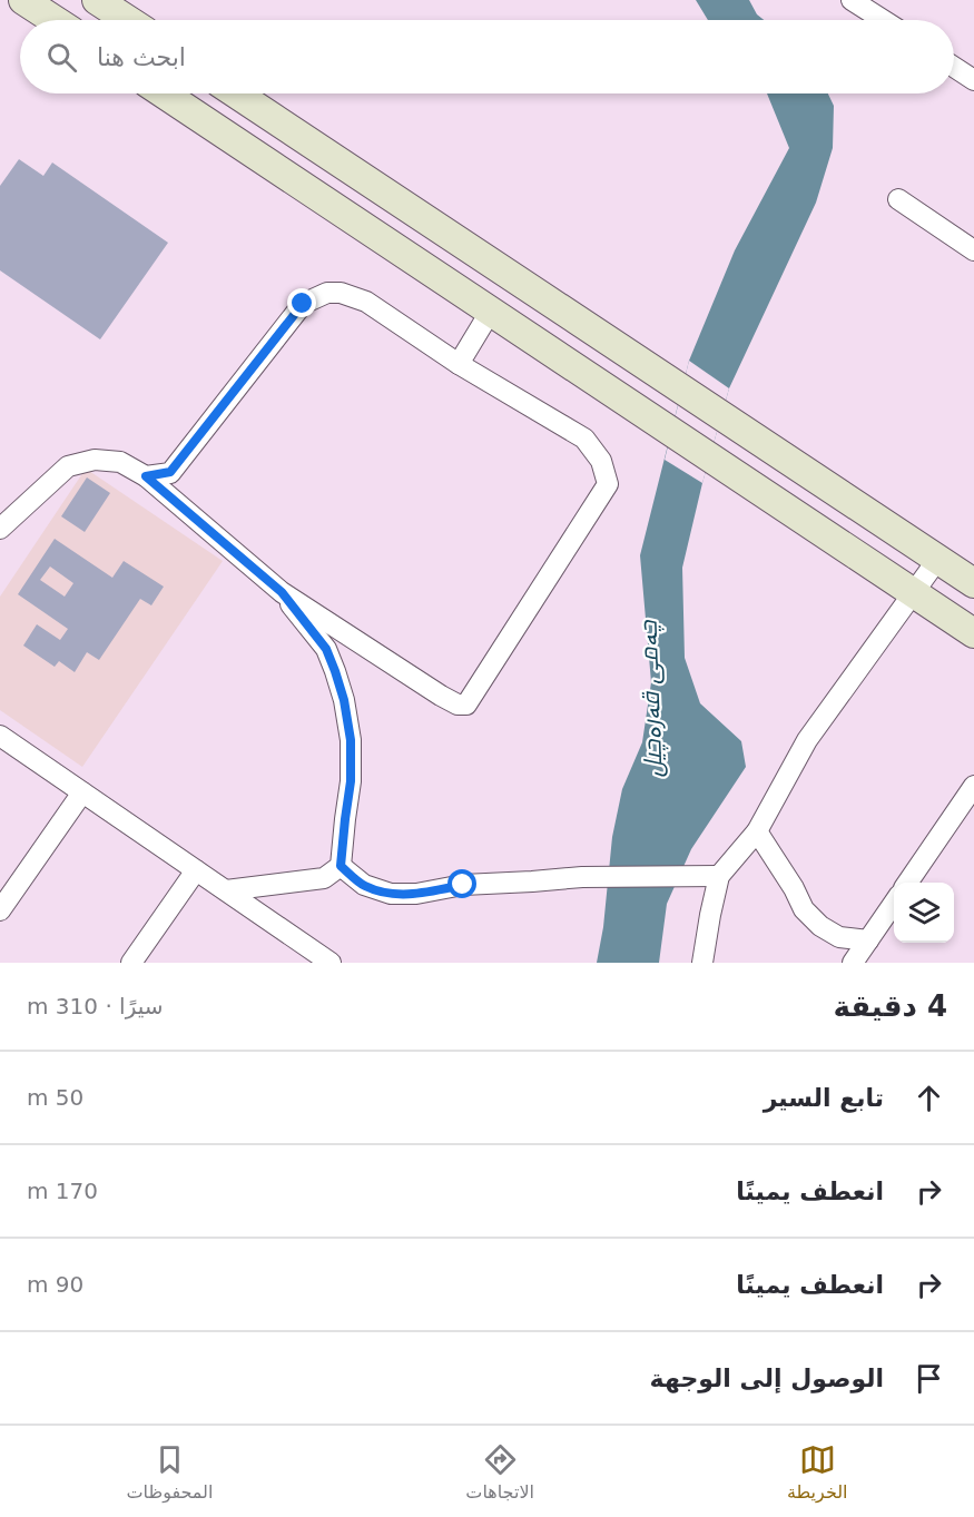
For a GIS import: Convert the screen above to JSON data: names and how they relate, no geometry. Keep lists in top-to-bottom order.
{
  "water": ["چەمی قەرەچیل"],
  "page": {
    "search": "ابحث هنا",
    "heading": ["4 دقيقة", "سيرًا · 310 m"],
    "list": [
      ["تابع السير", "50 m"],
      ["انعطف يمينًا", "170 m"],
      ["انعطف يمينًا", "90 m"],
      "الوصول إلى الوجهة"
    ],
    "nav": ["الخريطة", "الاتجاهات", "المحفوظات"]
  }
}
